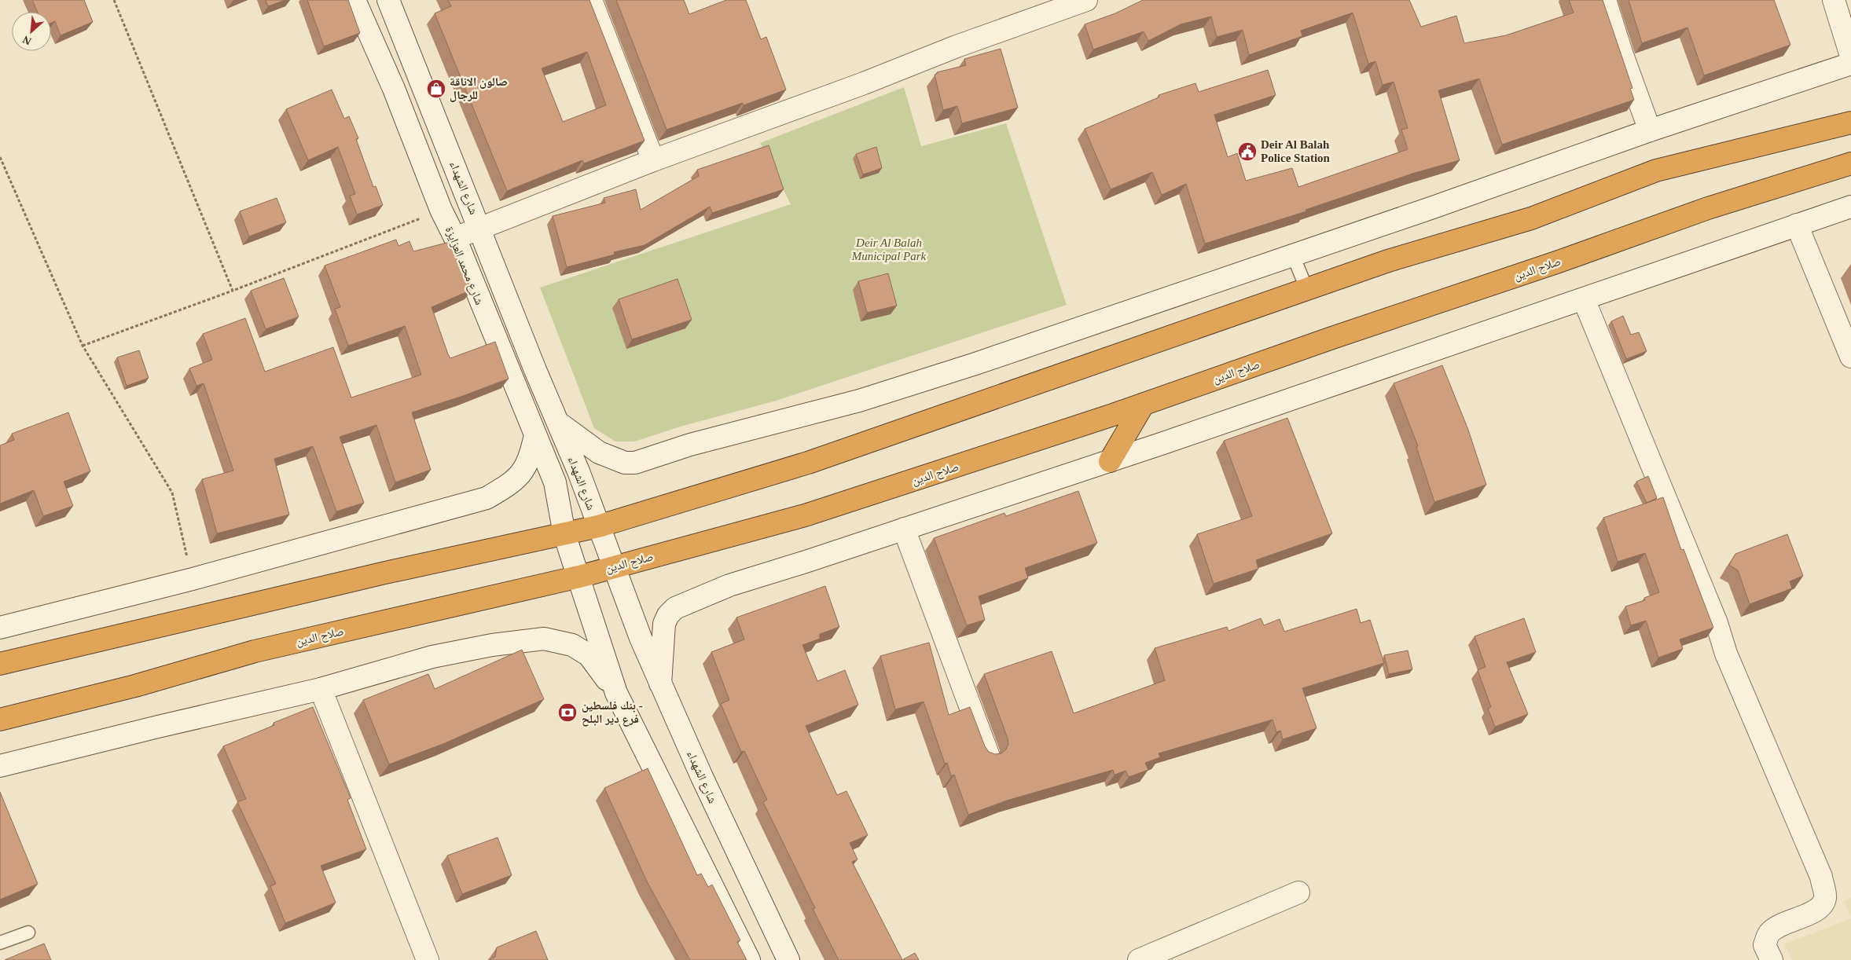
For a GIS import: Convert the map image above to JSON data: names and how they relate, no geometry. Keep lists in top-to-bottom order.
{
  "streets": {
    "highway": ["صلاح الدين"],
    "main road": ["شارع الشهداء", "شارع محمد العزايزة"]
  },
  "crossings": [
    ["شارع الشهداء", "صلاح الدين"],
    ["شارع محمد العزايزة", "صلاح الدين"]
  ],
  "parks": ["Deir Al Balah Municipal Park"],
  "places": {
    "shop": ["صالون الاناقة للرجال"],
    "public building": ["Deir Al Balah Police Station"],
    "bank": ["بنك فلسطين - فرع دير البلح"]
  },
  "north": "bottom left"
}
